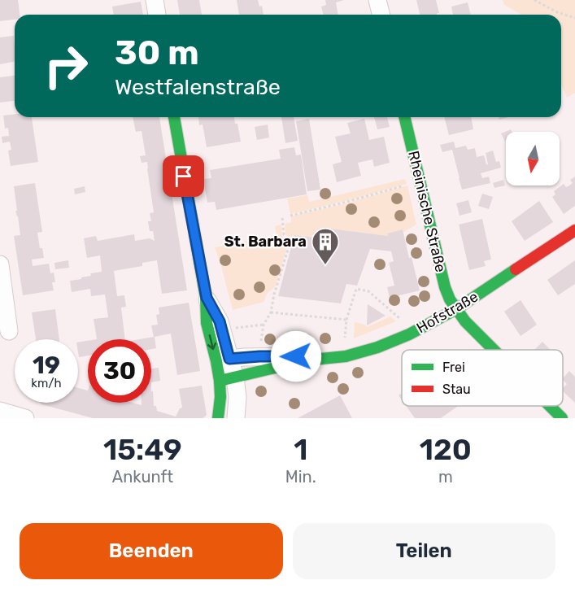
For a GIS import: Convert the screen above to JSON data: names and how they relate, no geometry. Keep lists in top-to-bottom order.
{
  "streets": {
    "street": ["Rheinische Straße", "Hofstraße"]
  },
  "crossings": [
    ["Rheinische Straße", "Hofstraße"]
  ],
  "places": {
    "building": ["St. Barbara"]
  },
  "legend": ["Frei", "Stau"],
  "north": "bottom",
  "page": {
    "turn": ["30 m", "Westfalenstraße"],
    "speed": "19 km/h",
    "limit": "30",
    "eta": [
      "15:49",
      "Ankunft",
      "1",
      "Min.",
      "120",
      "m"
    ],
    "buttons": ["Beenden", "Teilen"]
  }
}
